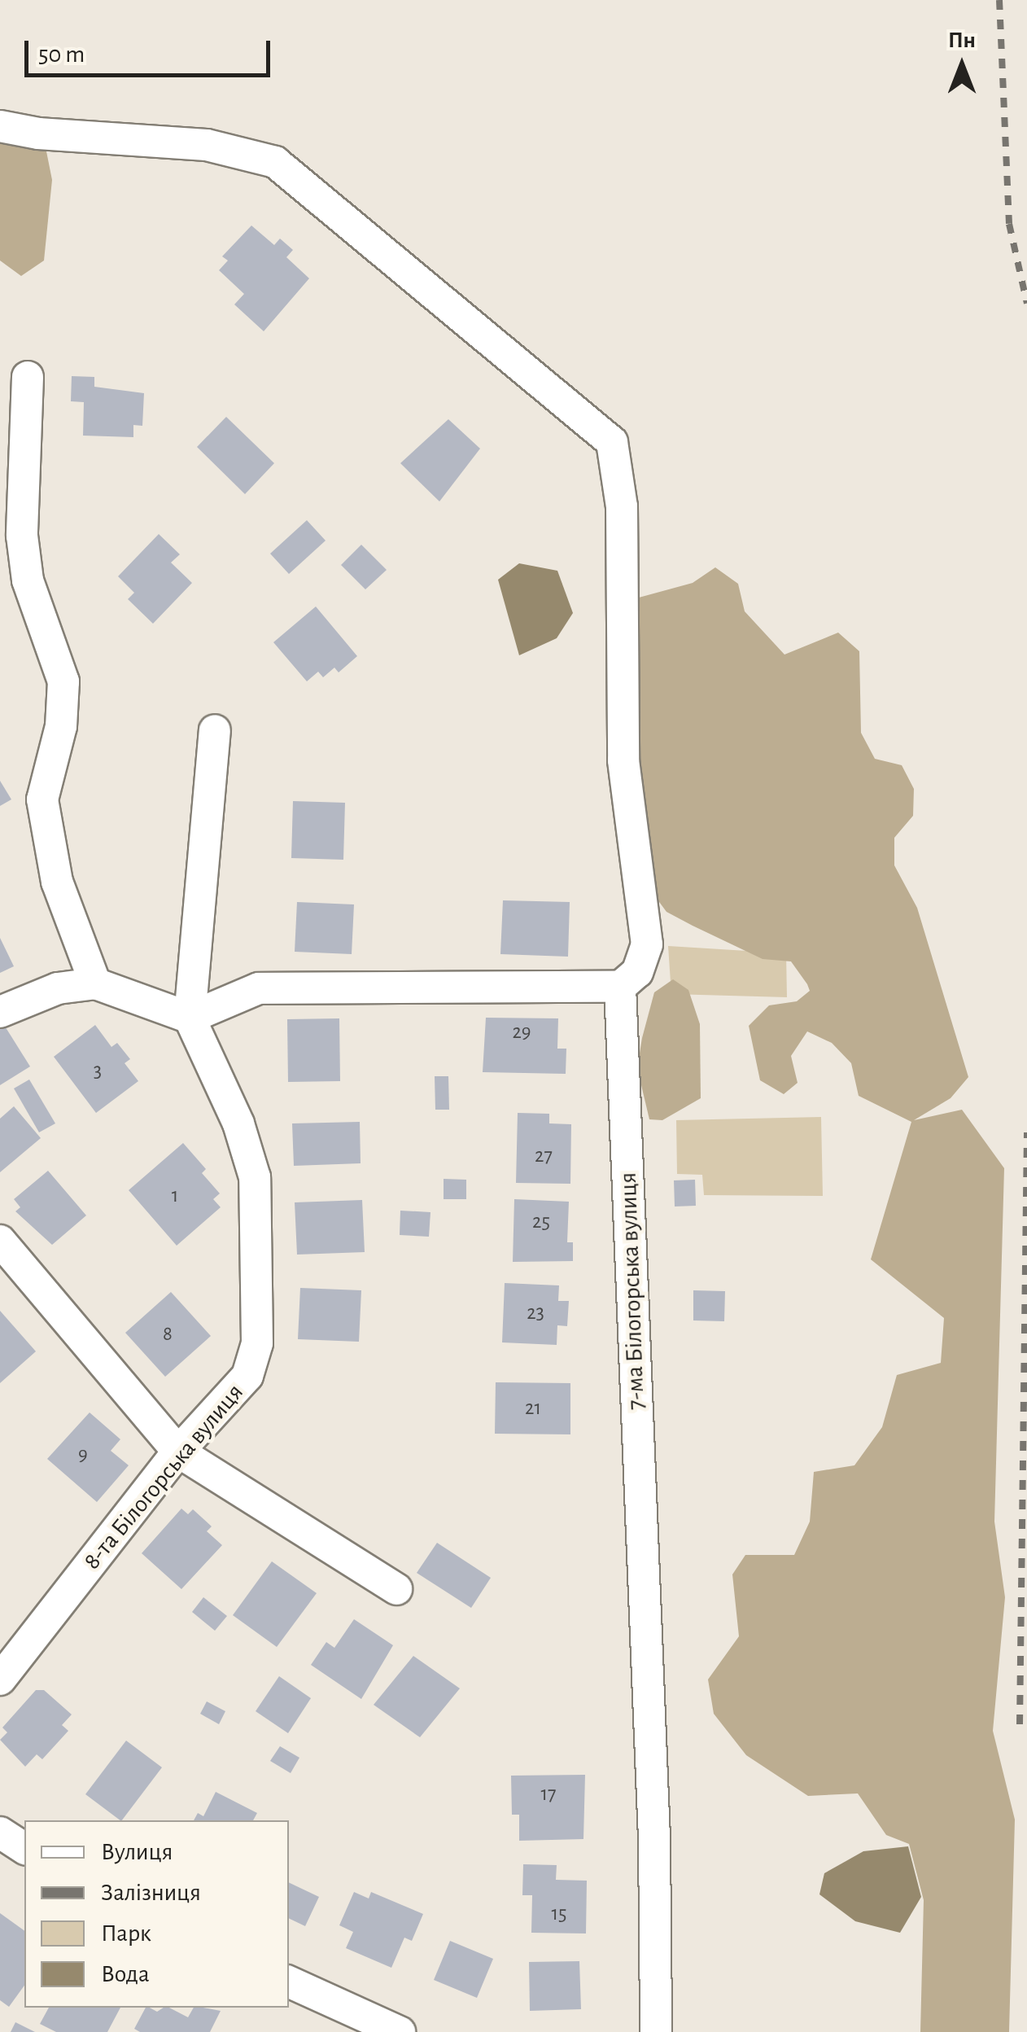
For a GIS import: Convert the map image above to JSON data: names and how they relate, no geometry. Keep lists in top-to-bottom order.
{
  "streets": {
    "street": ["7-ма Білогорська вулиця", "8-та Білогорська вулиця"]
  },
  "house_numbers": [
    "29",
    "3",
    "27",
    "1",
    "25",
    "23",
    "8",
    "21",
    "9",
    "17",
    "15"
  ],
  "legend": [
    "Вулиця",
    "Залізниця",
    "Парк",
    "Вода"
  ],
  "scale_bar": "50 m",
  "north": "top"
}
